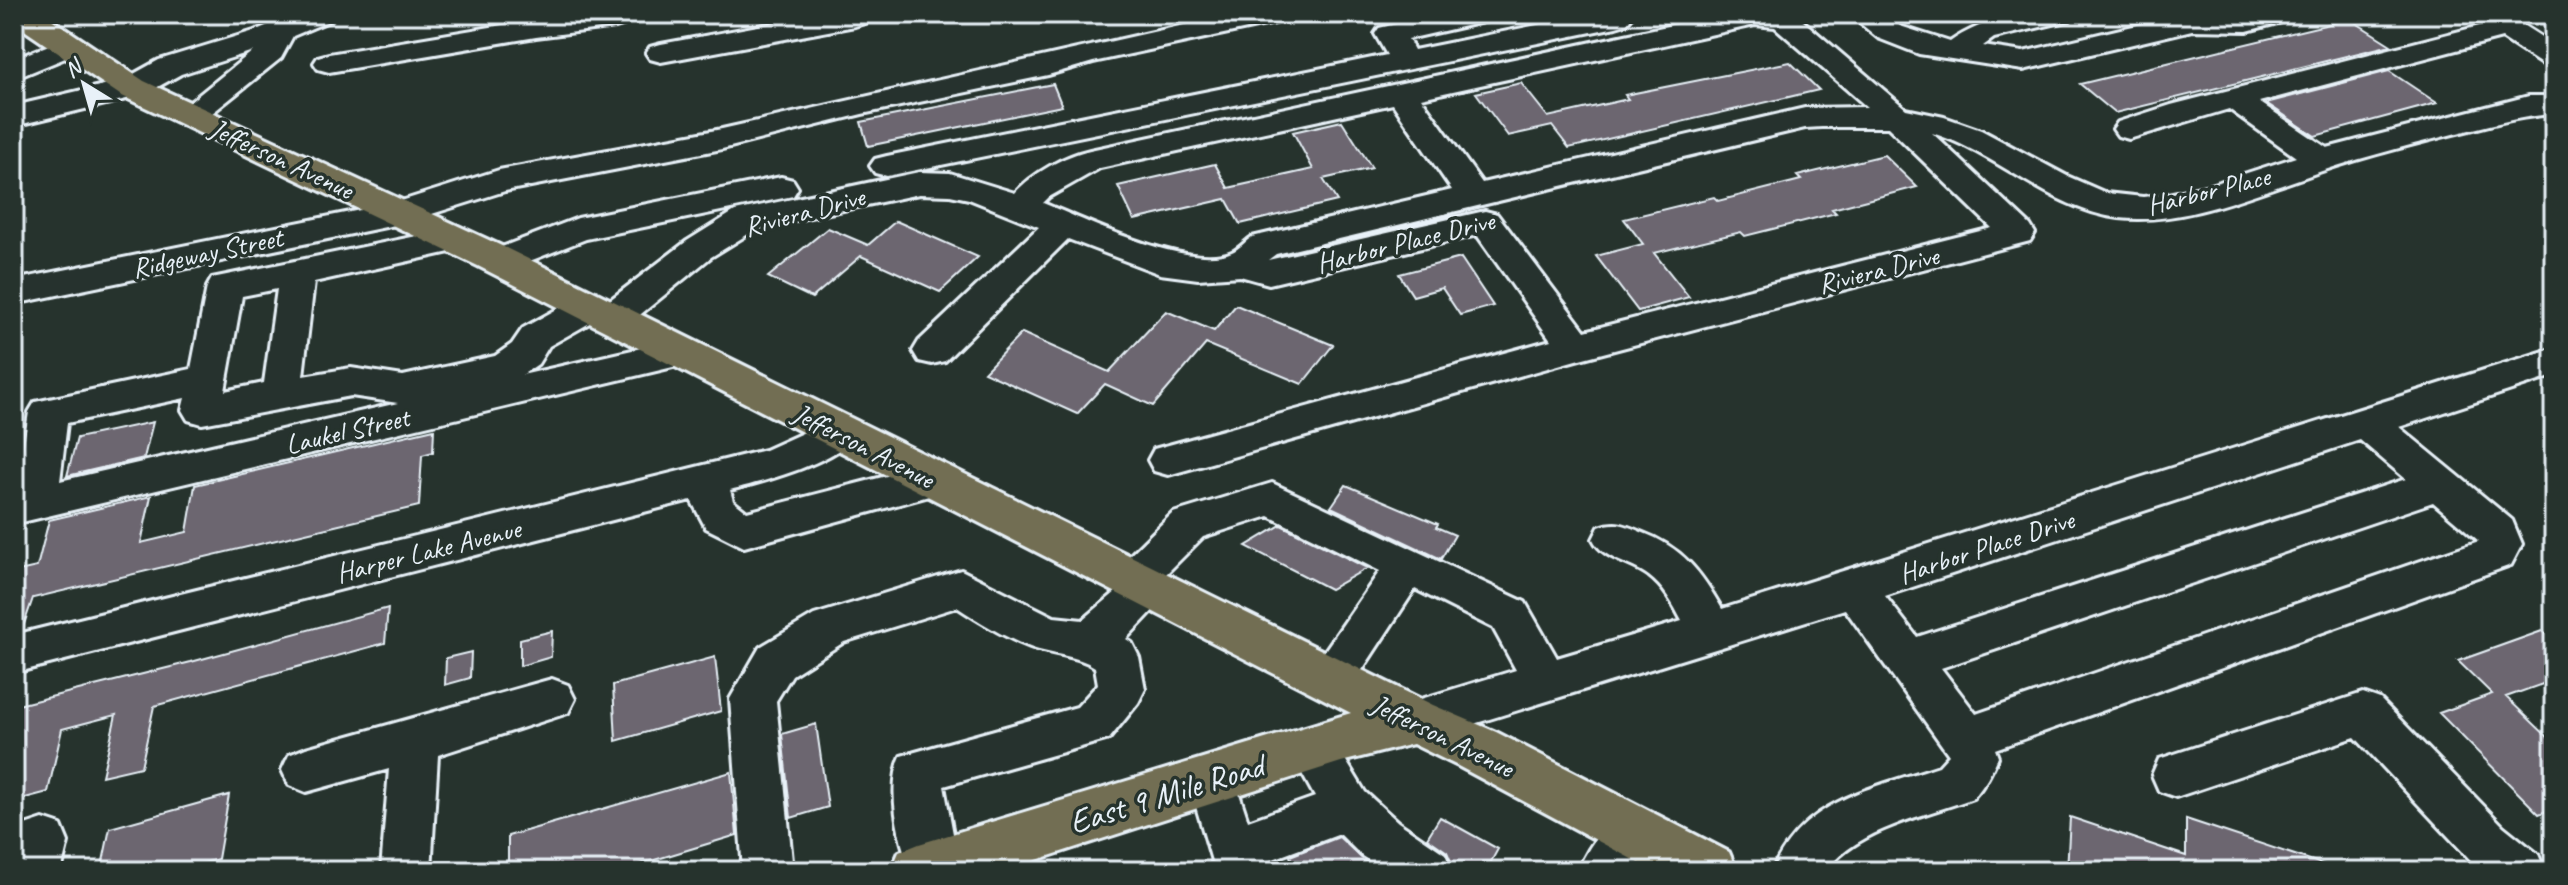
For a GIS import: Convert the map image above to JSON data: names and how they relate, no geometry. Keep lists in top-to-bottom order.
{
  "streets": {
    "main road": ["Jefferson Avenue", "East 9 Mile Road"],
    "street": [
      "Harbor Place",
      "Riviera Drive",
      "Harbor Place Drive",
      "Ridgeway Street",
      "Laukel Street",
      "Harper Lake Avenue"
    ]
  },
  "crossings": [
    ["Jefferson Avenue", "Riviera Drive"],
    ["Jefferson Avenue", "Harbor Place Drive"],
    ["Jefferson Avenue", "Ridgeway Street"],
    ["Jefferson Avenue", "Laukel Street"],
    ["Jefferson Avenue", "Harper Lake Avenue"],
    ["Jefferson Avenue", "East 9 Mile Road"],
    ["Harbor Place", "Riviera Drive"],
    ["Harbor Place", "Harbor Place Drive"],
    ["Riviera Drive", "Harbor Place Drive"],
    ["Harbor Place Drive", "East 9 Mile Road"]
  ],
  "north": "top left"
}
